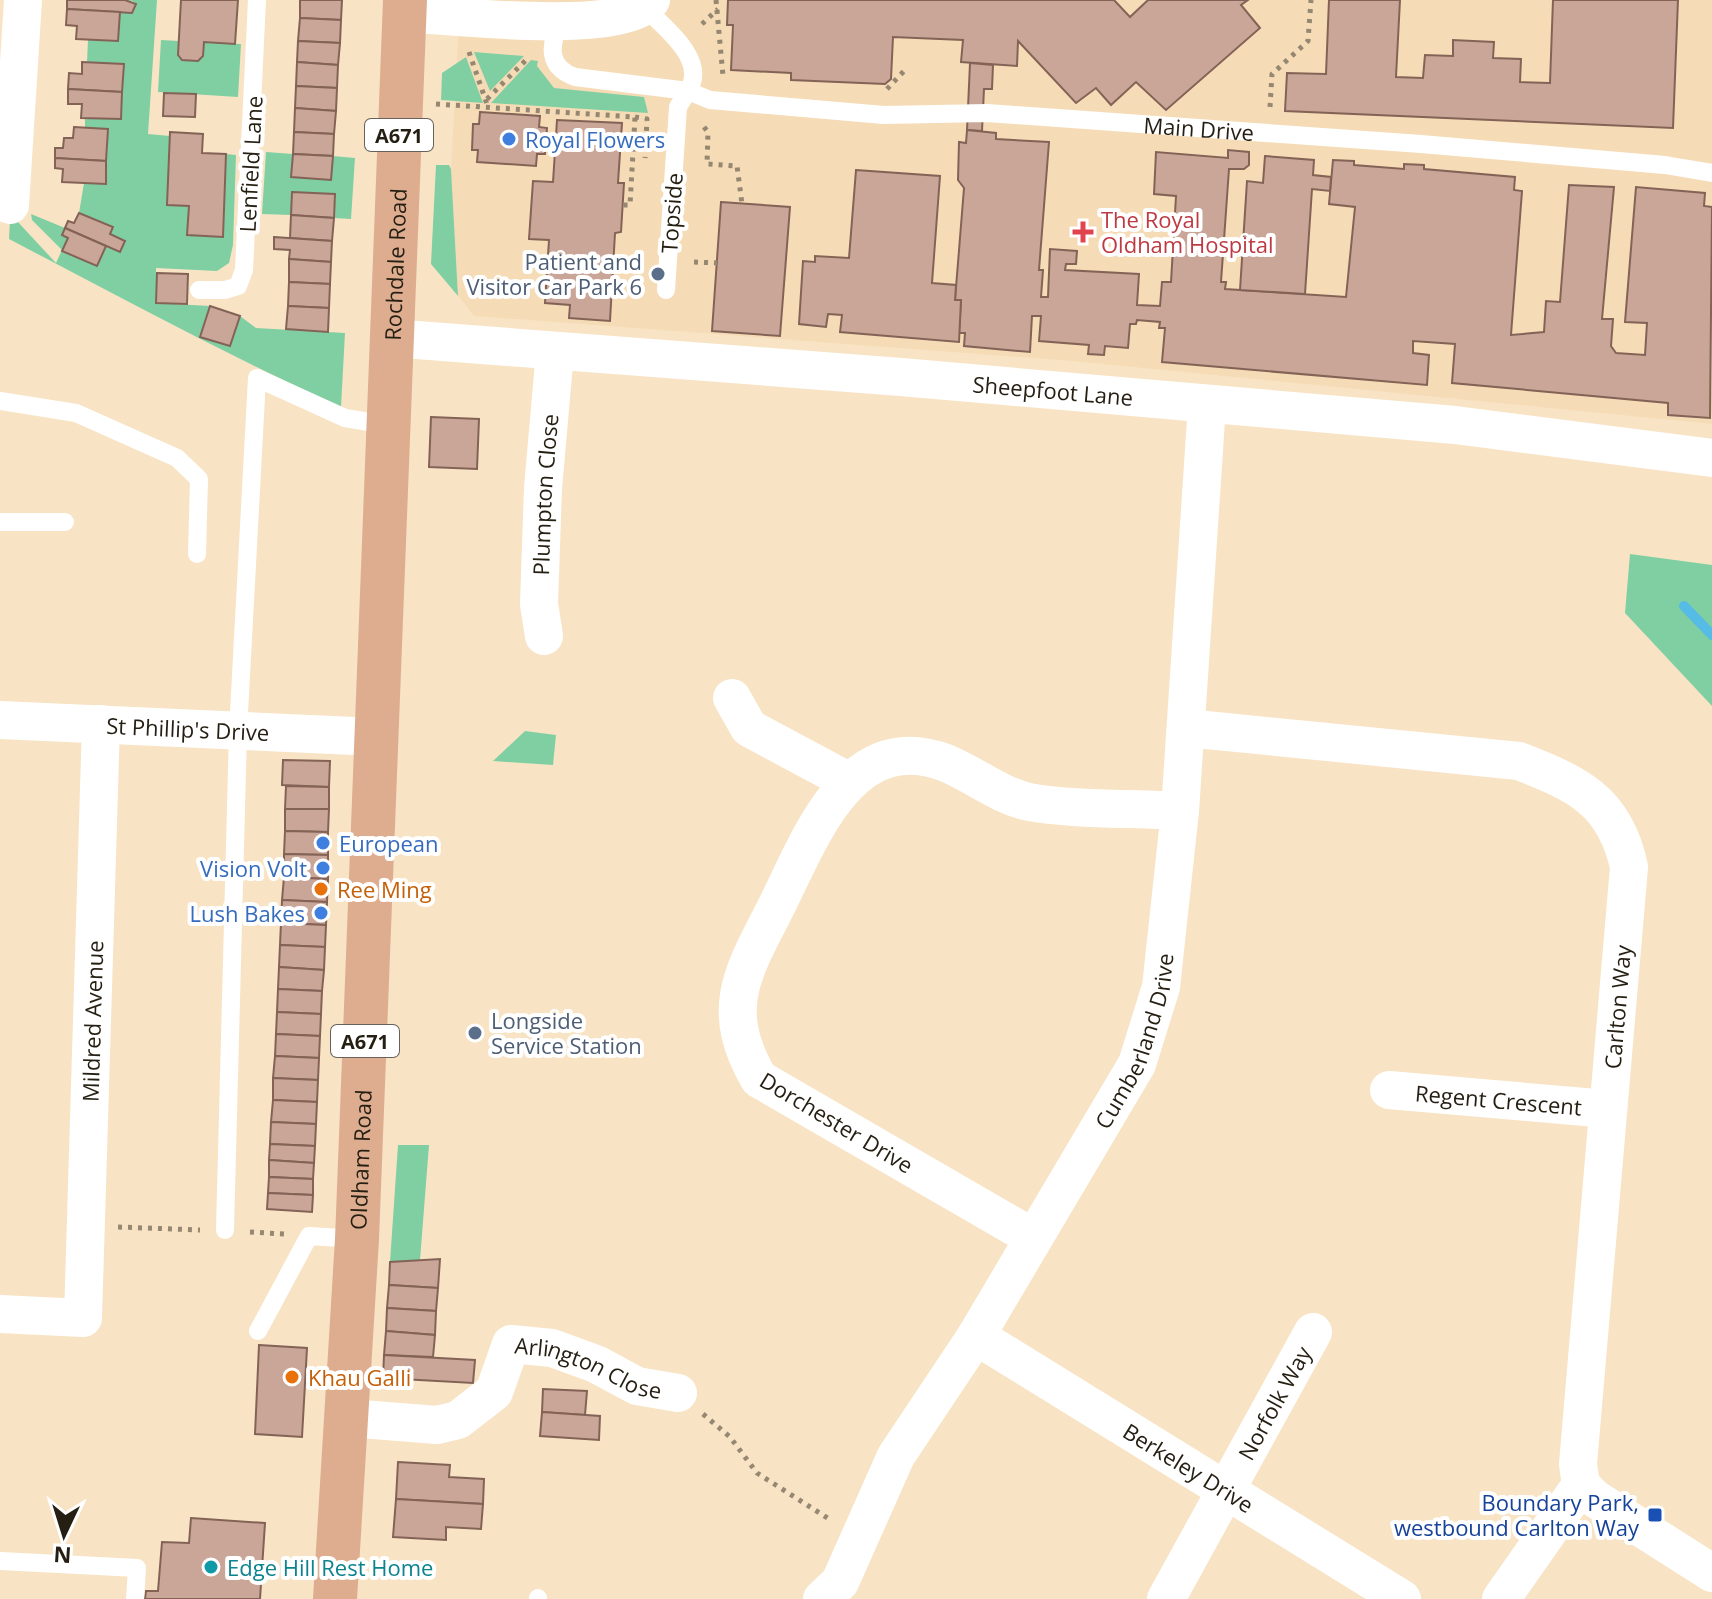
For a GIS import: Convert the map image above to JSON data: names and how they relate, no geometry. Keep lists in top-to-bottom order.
{
  "streets": {
    "main road": ["A671", "Rochdale Road", "Oldham Road"],
    "street": [
      "Sheepfoot Lane",
      "Plumpton Close",
      "St Phillip's Drive",
      "Carlton Way",
      "Mildred Avenue",
      "Cumberland Drive",
      "Regent Crescent",
      "Dorchester Drive",
      "Arlington Close",
      "Norfolk Way",
      "Berkeley Drive"
    ],
    "lane": ["Main Drive", "Lenfield Lane", "Topside"]
  },
  "crossings": [
    ["Main Drive", "Topside"],
    ["Rochdale Road", "Sheepfoot Lane"],
    ["Rochdale Road", "Oldham Road"],
    ["Sheepfoot Lane", "Plumpton Close"],
    ["Sheepfoot Lane", "Cumberland Drive"],
    ["St Phillip's Drive", "Mildred Avenue"],
    ["St Phillip's Drive", "Oldham Road"],
    ["Carlton Way", "Cumberland Drive"],
    ["Carlton Way", "Regent Crescent"],
    ["Cumberland Drive", "Dorchester Drive"],
    ["Cumberland Drive", "Berkeley Drive"],
    ["Oldham Road", "Arlington Close"],
    ["Norfolk Way", "Berkeley Drive"]
  ],
  "places": {
    "other": [
      "Royal Flowers",
      "Patient and Visitor Car Park 6",
      "European",
      "Vision Volt",
      "Ree Ming",
      "Lush Bakes",
      "Longside Service Station",
      "Khau Galli",
      "Edge Hill Rest Home"
    ],
    "health": ["The Royal Oldham Hospital"],
    "transit": ["Boundary Park, westbound Carlton Way"]
  },
  "north": "bottom"
}
